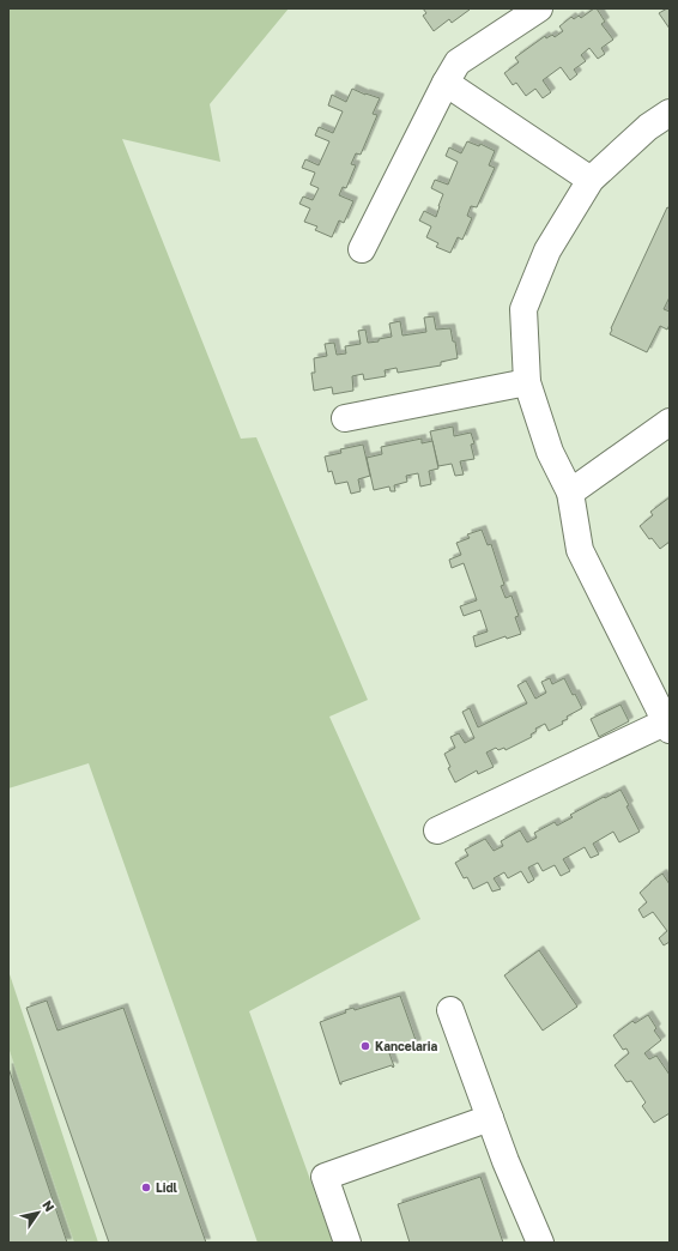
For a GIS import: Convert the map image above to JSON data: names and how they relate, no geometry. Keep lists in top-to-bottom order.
{
  "places": ["Kancelaria", "Lidl"],
  "north": "top right"
}
